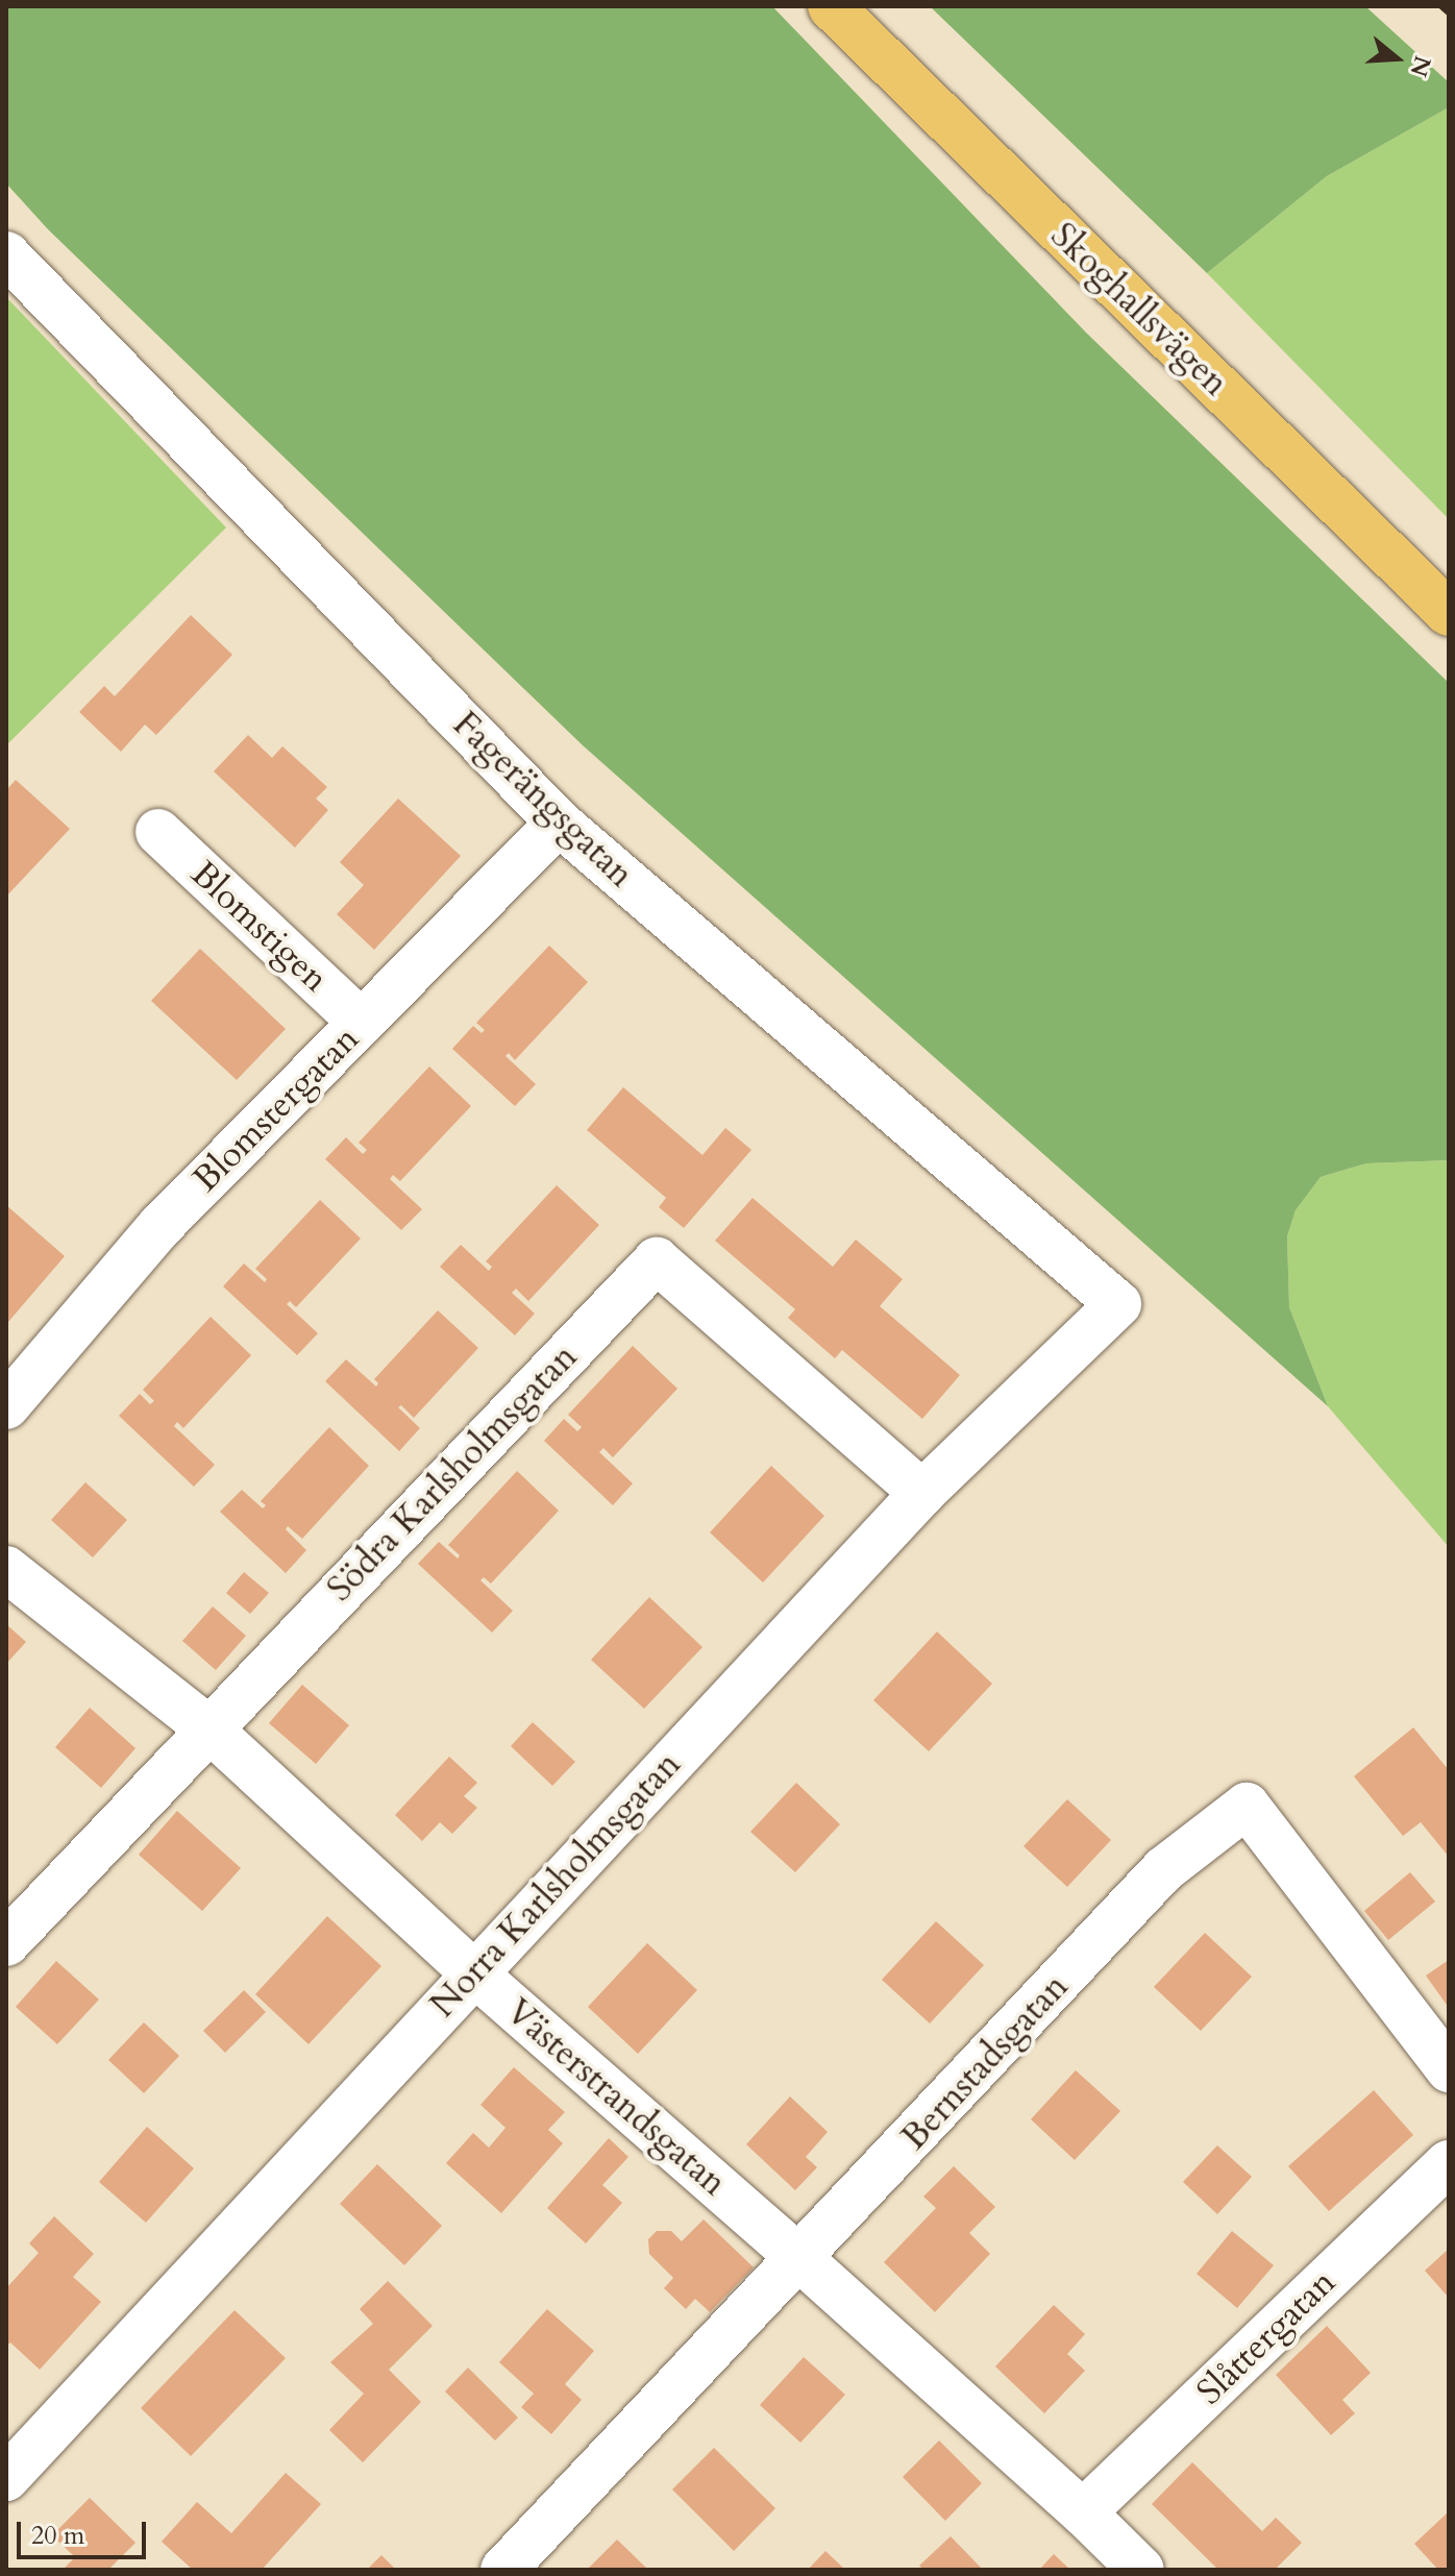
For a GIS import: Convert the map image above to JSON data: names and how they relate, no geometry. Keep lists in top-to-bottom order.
{
  "streets": {
    "main road": ["Skoghallsvägen"],
    "street": [
      "Fagerängsgatan",
      "Blomstigen",
      "Blomstergatan",
      "Södra Karlsholmsgatan",
      "Norra Karlsholmsgatan",
      "Bernstadsgatan",
      "Västerstrandsgatan",
      "Slåttergatan"
    ]
  },
  "crossings": [
    ["Fagerängsgatan", "Blomstergatan"],
    ["Fagerängsgatan", "Norra Karlsholmsgatan"],
    ["Blomstigen", "Blomstergatan"],
    ["Södra Karlsholmsgatan", "Norra Karlsholmsgatan"],
    ["Södra Karlsholmsgatan", "Västerstrandsgatan"],
    ["Norra Karlsholmsgatan", "Västerstrandsgatan"],
    ["Bernstadsgatan", "Västerstrandsgatan"],
    ["Västerstrandsgatan", "Slåttergatan"]
  ],
  "scale_bar": "20 m",
  "north": "right"
}
